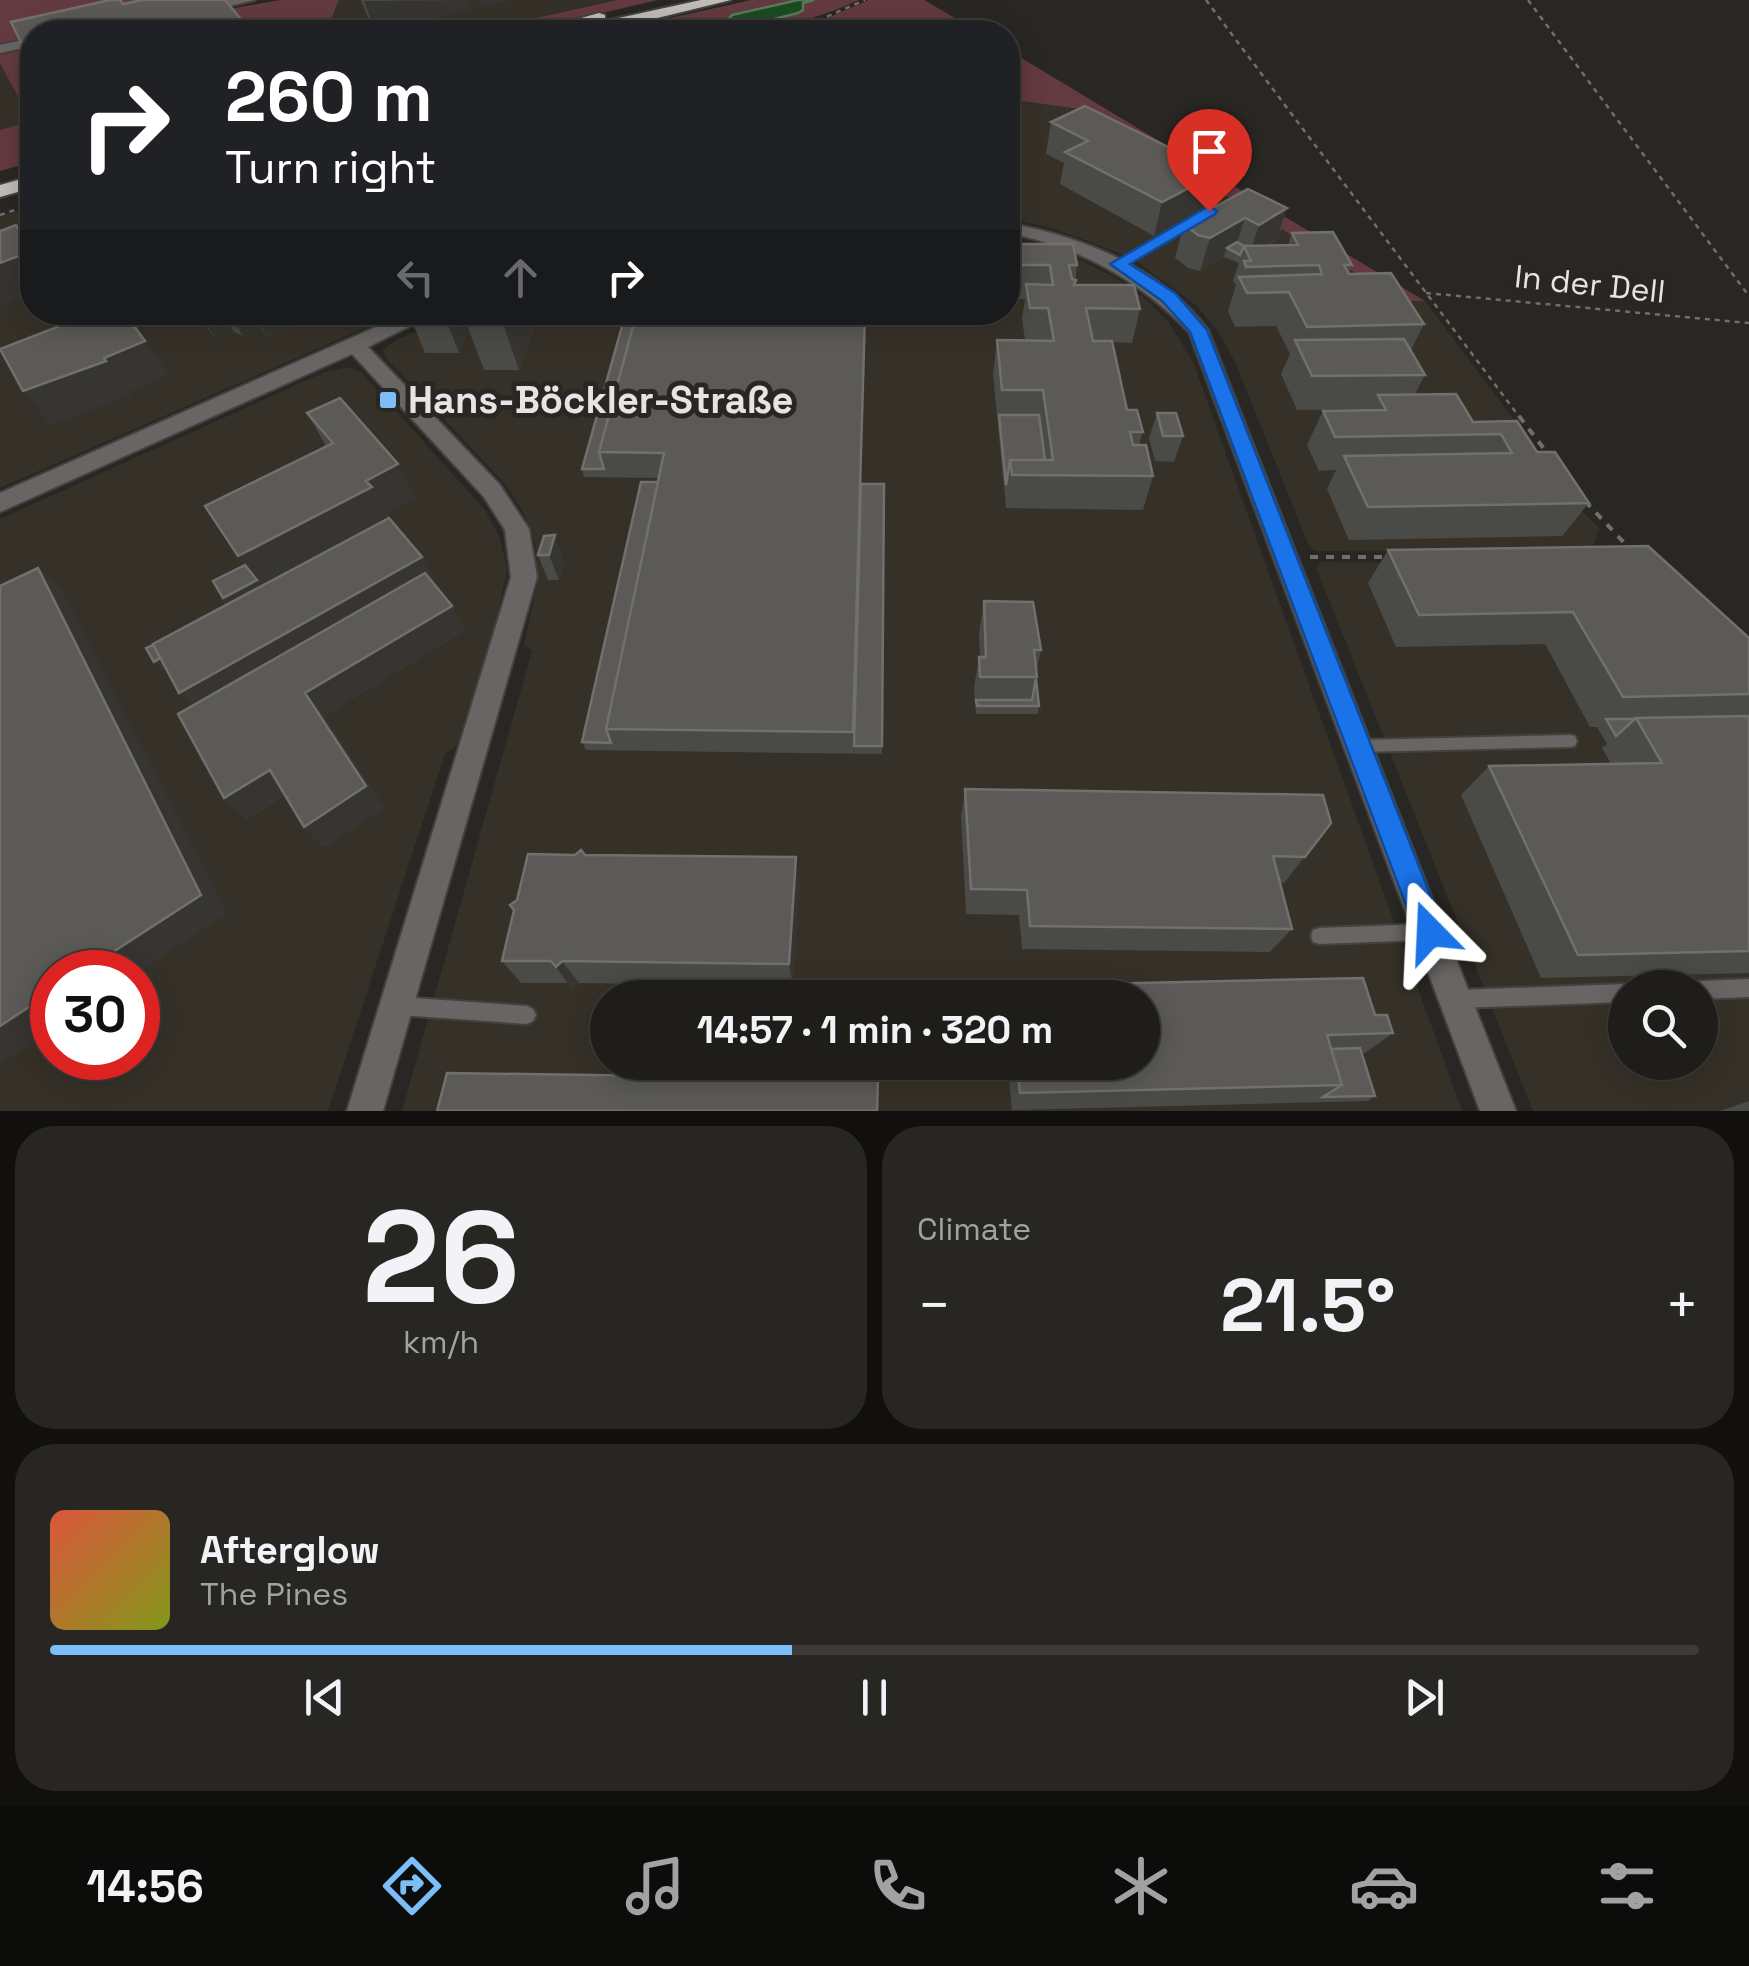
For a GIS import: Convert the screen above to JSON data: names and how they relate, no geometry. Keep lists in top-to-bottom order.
{
  "streets": {
    "path": ["In der Dell"]
  },
  "places": {
    "transit": ["Hans-Böckler-Straße"]
  },
  "page": {
    "turn": ["260 m", "Turn right"],
    "limit": "30",
    "trip": "14:57 · 1 min · 320 m",
    "tile": [
      ["26", "km/h"],
      "Climate"
    ],
    "heat": ["−", "21.5°", "+"],
    "song": ["Afterglow", "The Pines"],
    "tabs": "14:56"
  }
}
